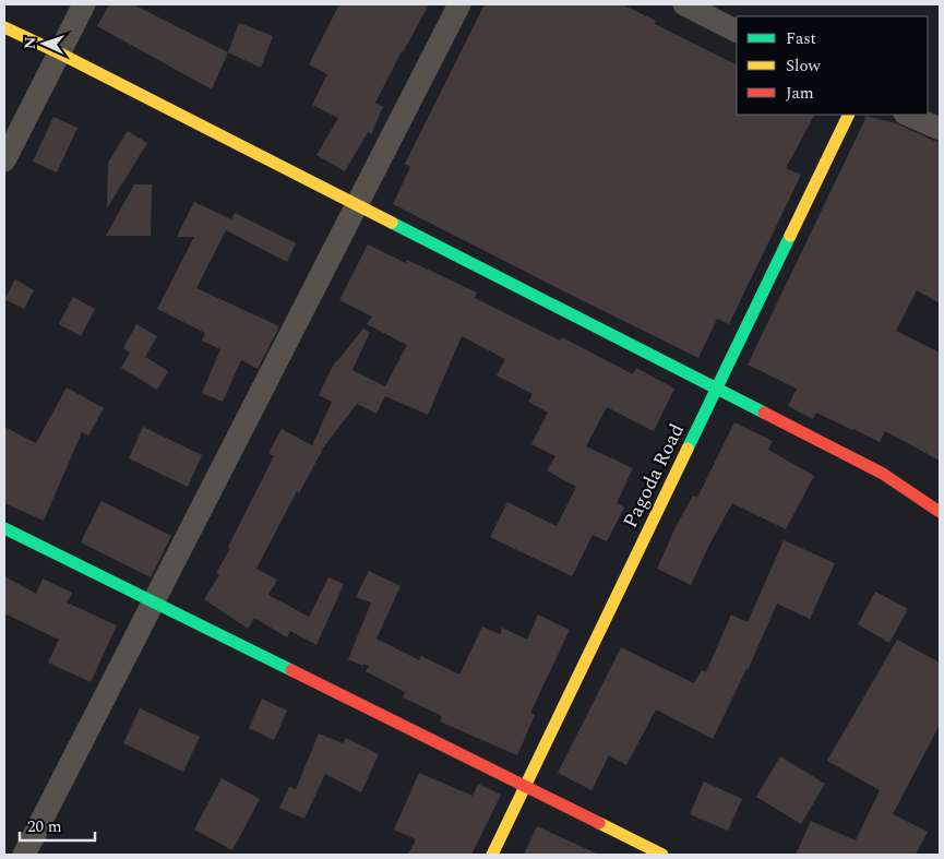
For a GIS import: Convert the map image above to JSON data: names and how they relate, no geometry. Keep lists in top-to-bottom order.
{
  "streets": {
    "street": ["Pagoda Road"]
  },
  "legend": ["Fast", "Slow", "Jam"],
  "scale_bar": "20 m",
  "north": "left"
}
